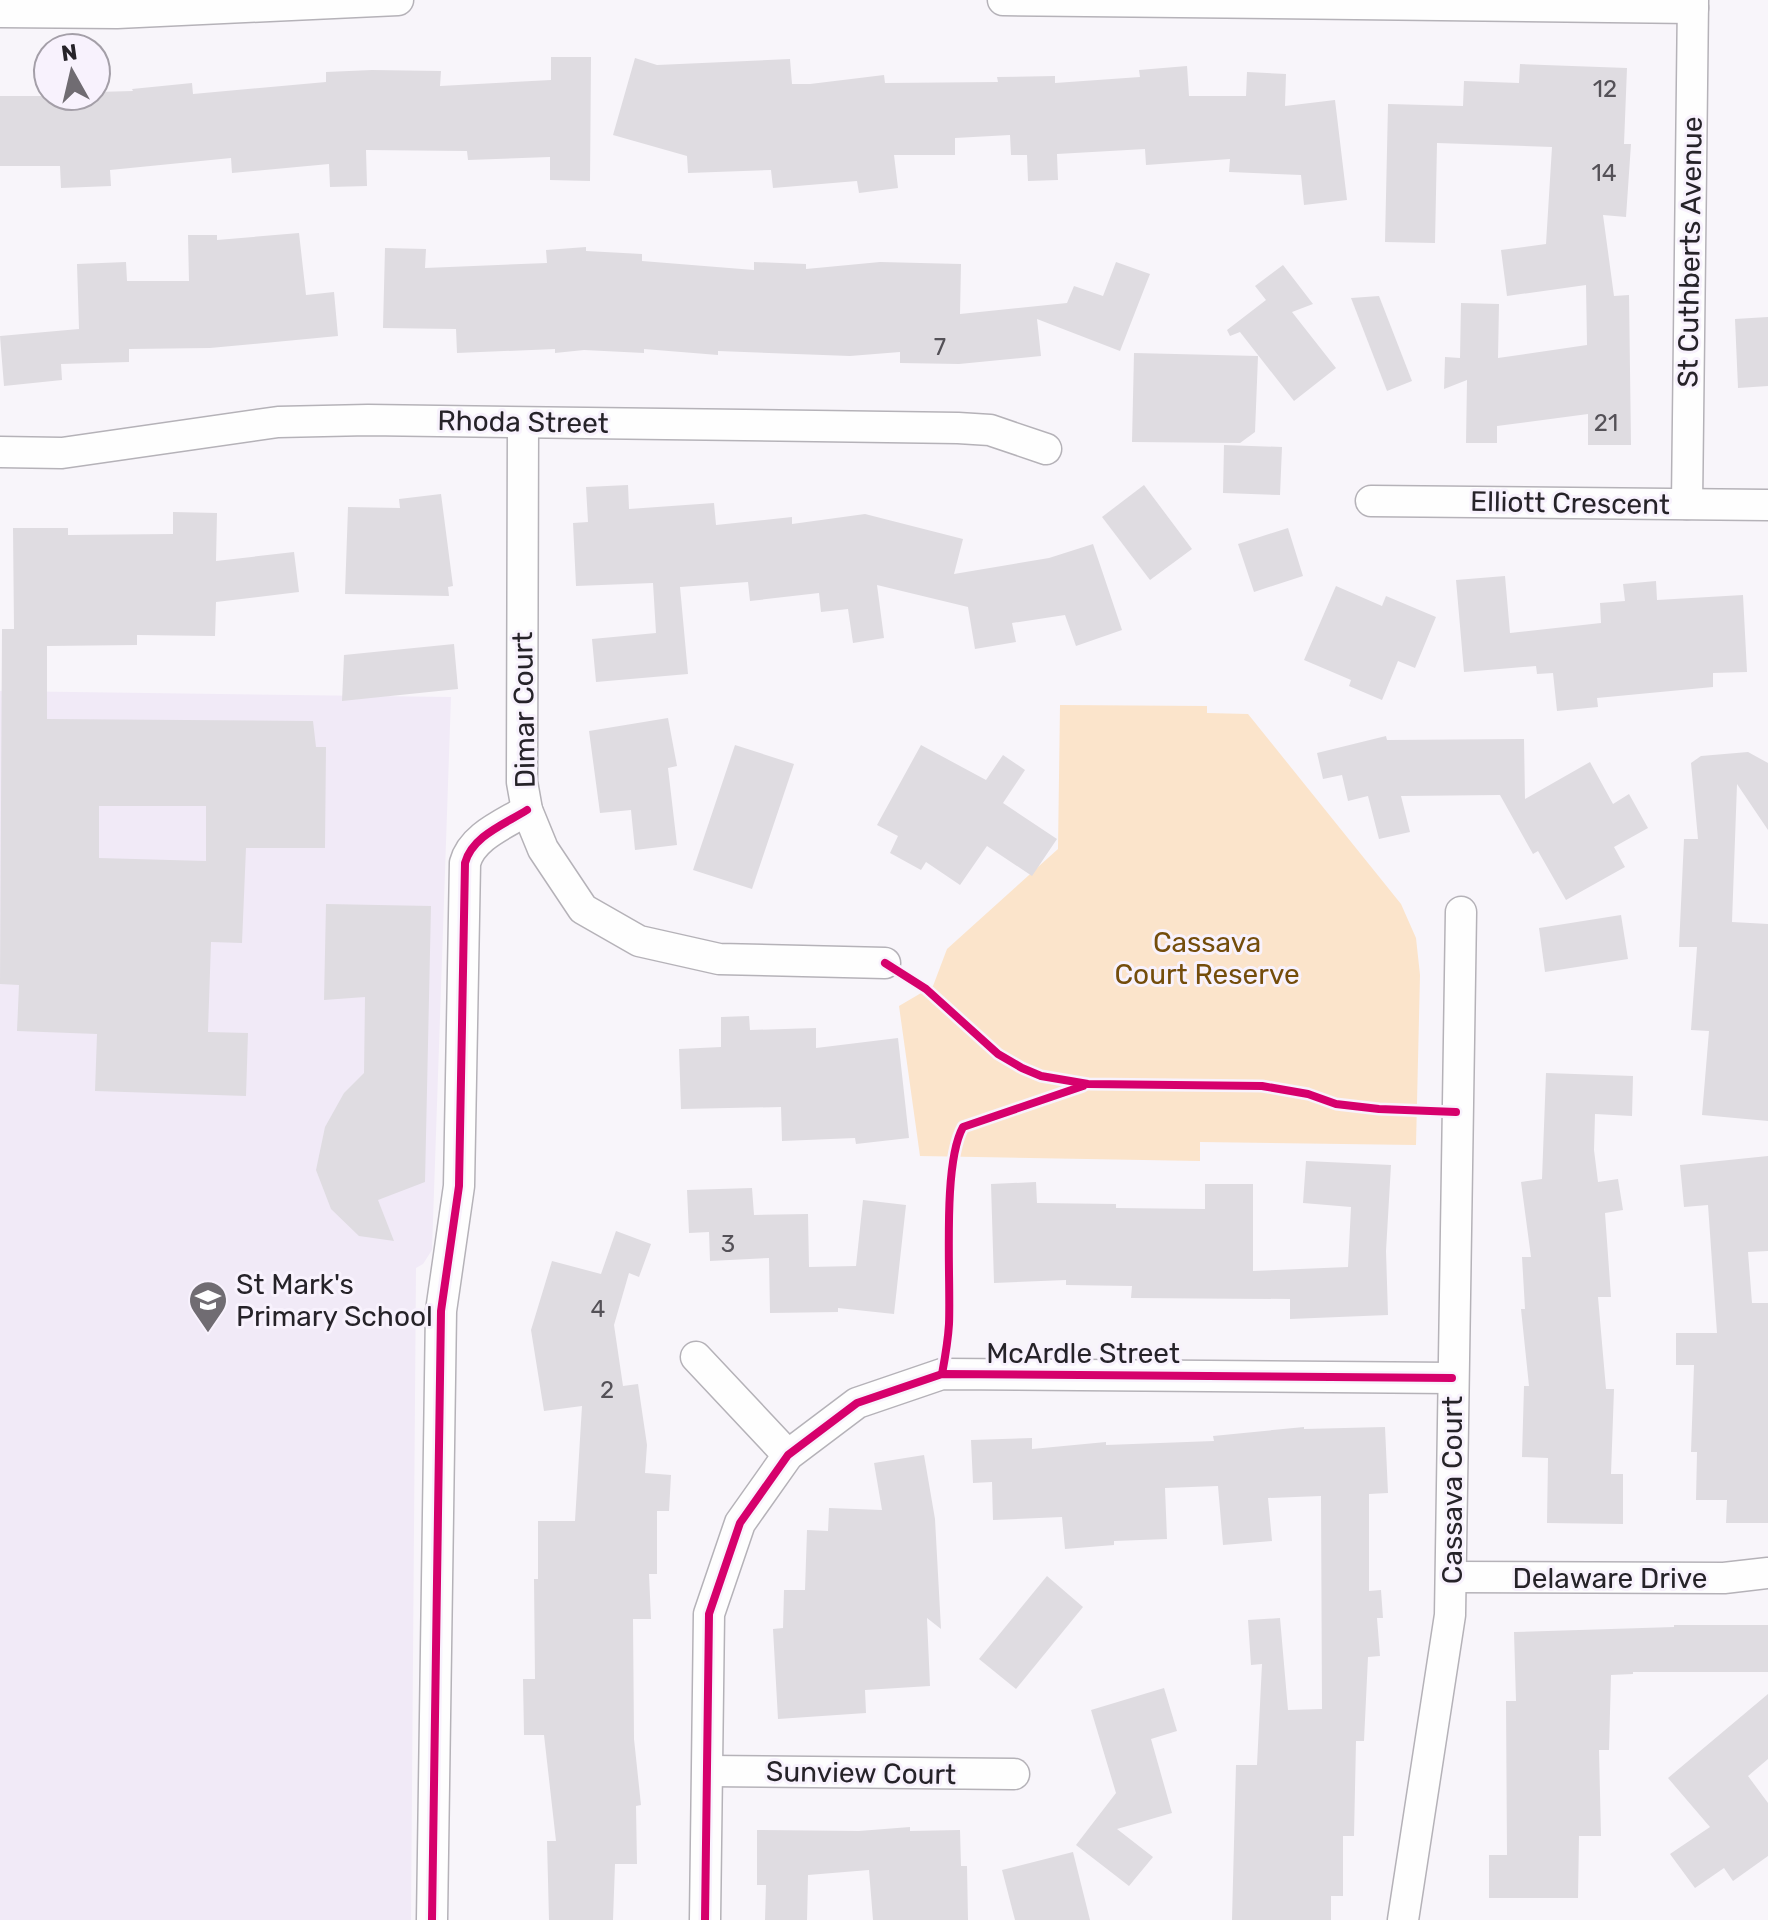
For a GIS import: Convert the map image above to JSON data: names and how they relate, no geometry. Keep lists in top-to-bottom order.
{
  "streets": {
    "street": [
      "St Cuthberts Avenue",
      "Rhoda Street",
      "Elliott Crescent",
      "Dimar Court",
      "McArdle Street",
      "Cassava Court",
      "Delaware Drive",
      "Sunview Court"
    ]
  },
  "crossings": [
    ["St Cuthberts Avenue", "Elliott Crescent"],
    ["Rhoda Street", "Dimar Court"],
    ["McArdle Street", "Cassava Court"],
    ["McArdle Street", "Sunview Court"],
    ["Cassava Court", "Delaware Drive"]
  ],
  "parks": ["Cassava Court Reserve"],
  "places": {
    "school or university": ["St Mark's Primary School"]
  },
  "house_numbers": [
    "12",
    "14",
    "7",
    "21",
    "3",
    "4",
    "2"
  ],
  "north": "top"
}
